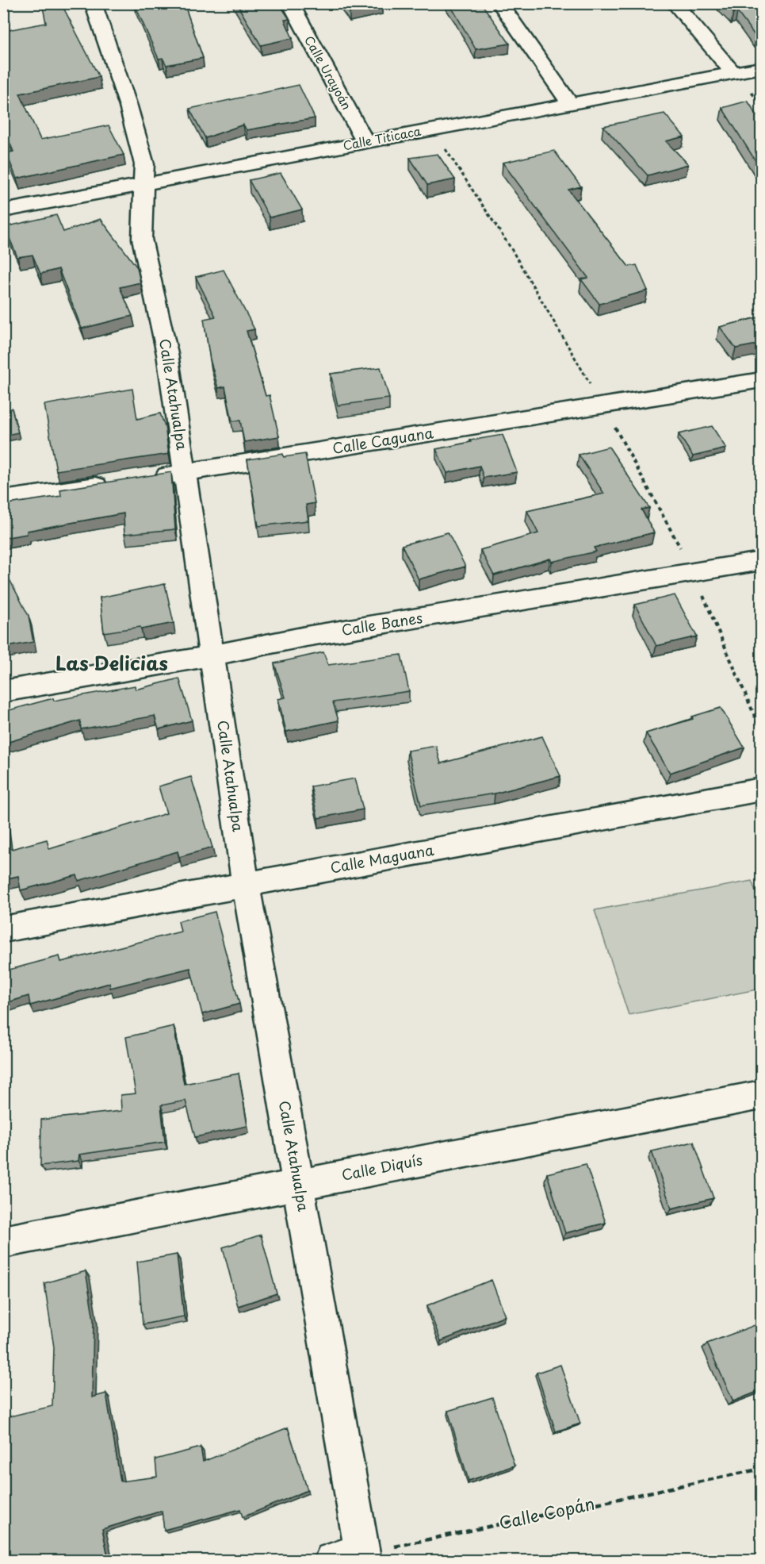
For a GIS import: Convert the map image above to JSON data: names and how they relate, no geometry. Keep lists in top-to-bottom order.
{
  "streets": {
    "street": [
      "Calle Urayoán",
      "Calle Titicaca",
      "Calle Atahualpa",
      "Calle Caguana",
      "Calle Banes",
      "Calle Maguana",
      "Calle Diquís"
    ],
    "path": ["Calle Copán"]
  },
  "crossings": [
    ["Calle Urayoán", "Calle Titicaca"],
    ["Calle Titicaca", "Calle Atahualpa"],
    ["Calle Atahualpa", "Calle Caguana"],
    ["Calle Atahualpa", "Calle Banes"],
    ["Calle Atahualpa", "Calle Maguana"],
    ["Calle Atahualpa", "Calle Diquís"],
    ["Calle Atahualpa", "Calle Copán"]
  ],
  "districts": ["Las Delicias"]
}
